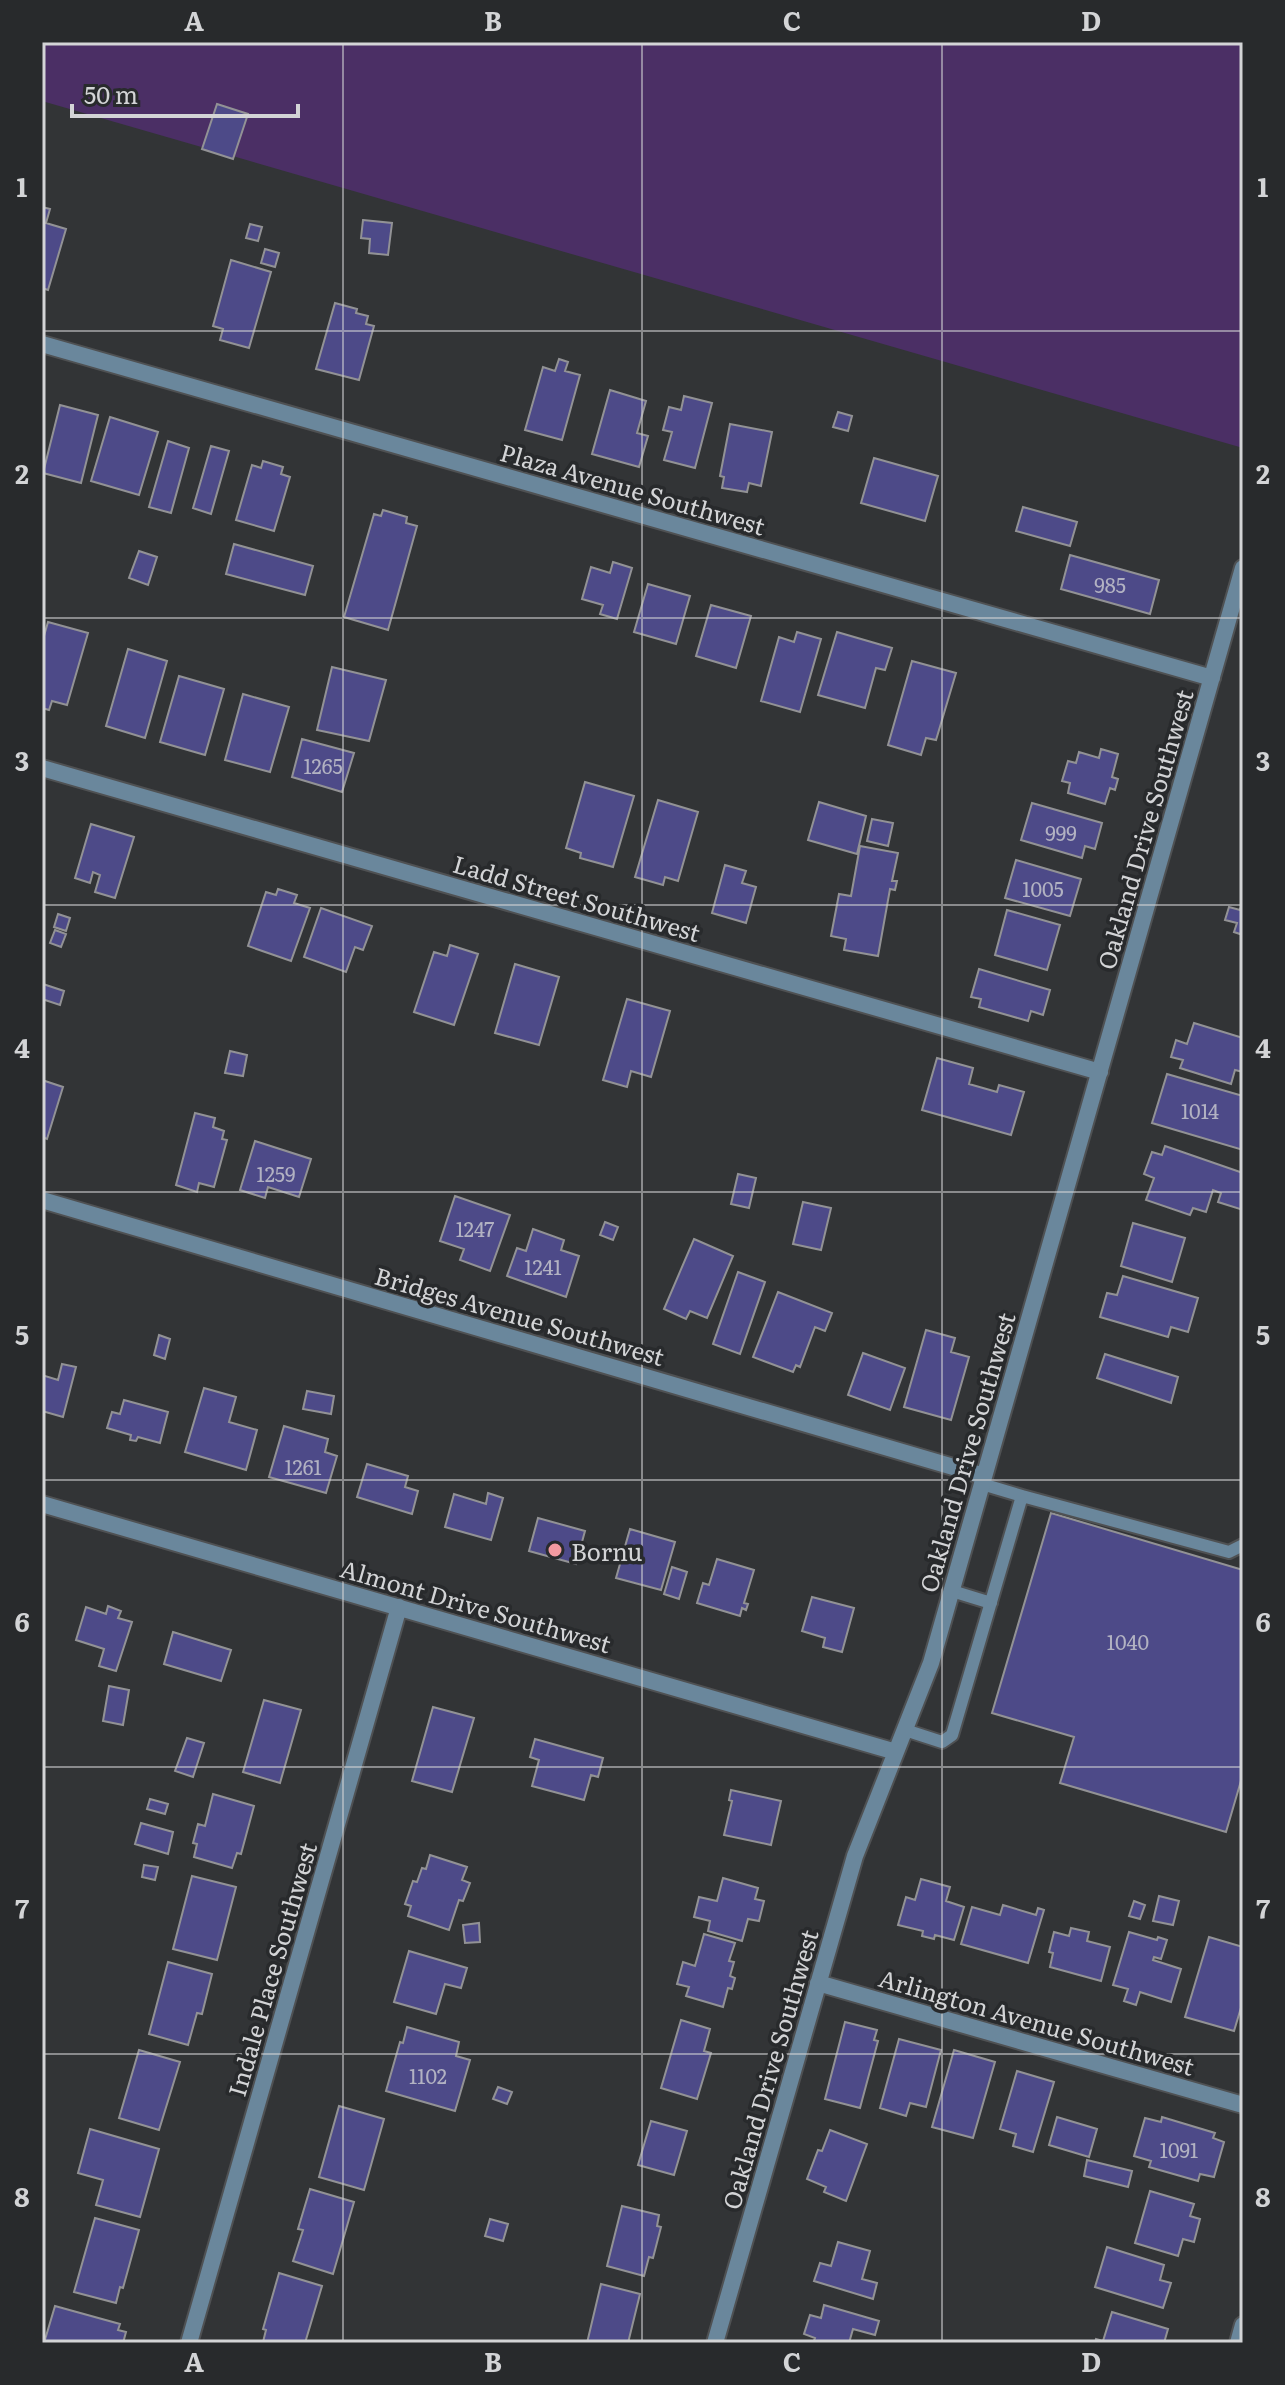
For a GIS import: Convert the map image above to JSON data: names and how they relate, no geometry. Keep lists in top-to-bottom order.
{
  "streets": {
    "street": [
      "Plaza Avenue Southwest",
      "Oakland Drive Southwest",
      "Ladd Street Southwest",
      "Bridges Avenue Southwest",
      "Almont Drive Southwest",
      "Indale Place Southwest",
      "Arlington Avenue Southwest"
    ]
  },
  "crossings": [
    ["Plaza Avenue Southwest", "Oakland Drive Southwest"],
    ["Oakland Drive Southwest", "Ladd Street Southwest"],
    ["Oakland Drive Southwest", "Bridges Avenue Southwest"],
    ["Oakland Drive Southwest", "Almont Drive Southwest"],
    ["Oakland Drive Southwest", "Arlington Avenue Southwest"],
    ["Almont Drive Southwest", "Indale Place Southwest"]
  ],
  "places": ["Bornu"],
  "house_numbers": [
    "985",
    "1265",
    "999",
    "1005",
    "1014",
    "1259",
    "1247",
    "1241",
    "1261",
    "1040",
    "1102",
    "1091"
  ],
  "scale_bar": "50 m",
  "grid": {
    "columns": [
      "A",
      "B",
      "C",
      "D"
    ],
    "rows": [
      "1",
      "2",
      "3",
      "4",
      "5",
      "6",
      "7",
      "8"
    ]
  }
}
